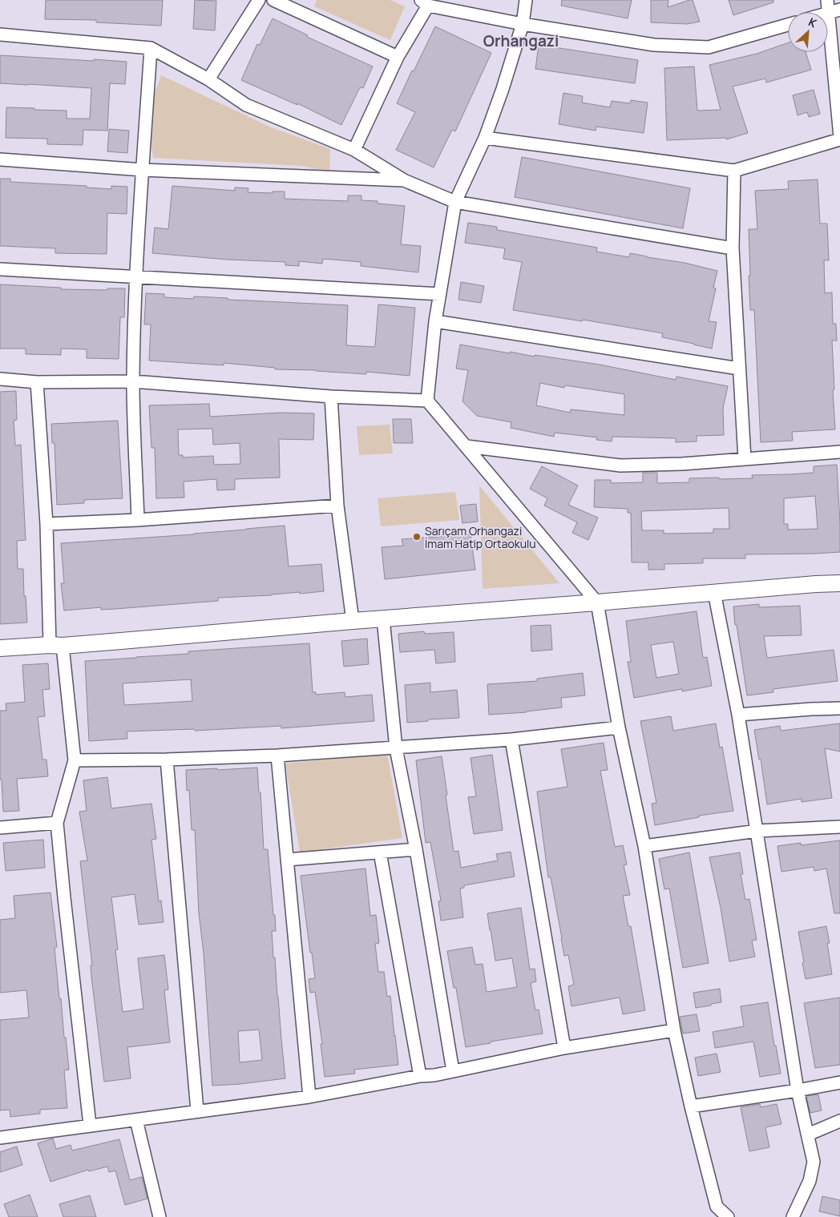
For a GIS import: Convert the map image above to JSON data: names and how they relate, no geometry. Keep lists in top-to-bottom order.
{
  "districts": ["Orhangazi"],
  "places": ["Sarıçam Orhangazi İmam Hatip Ortaokulu"],
  "north": "top right"
}
